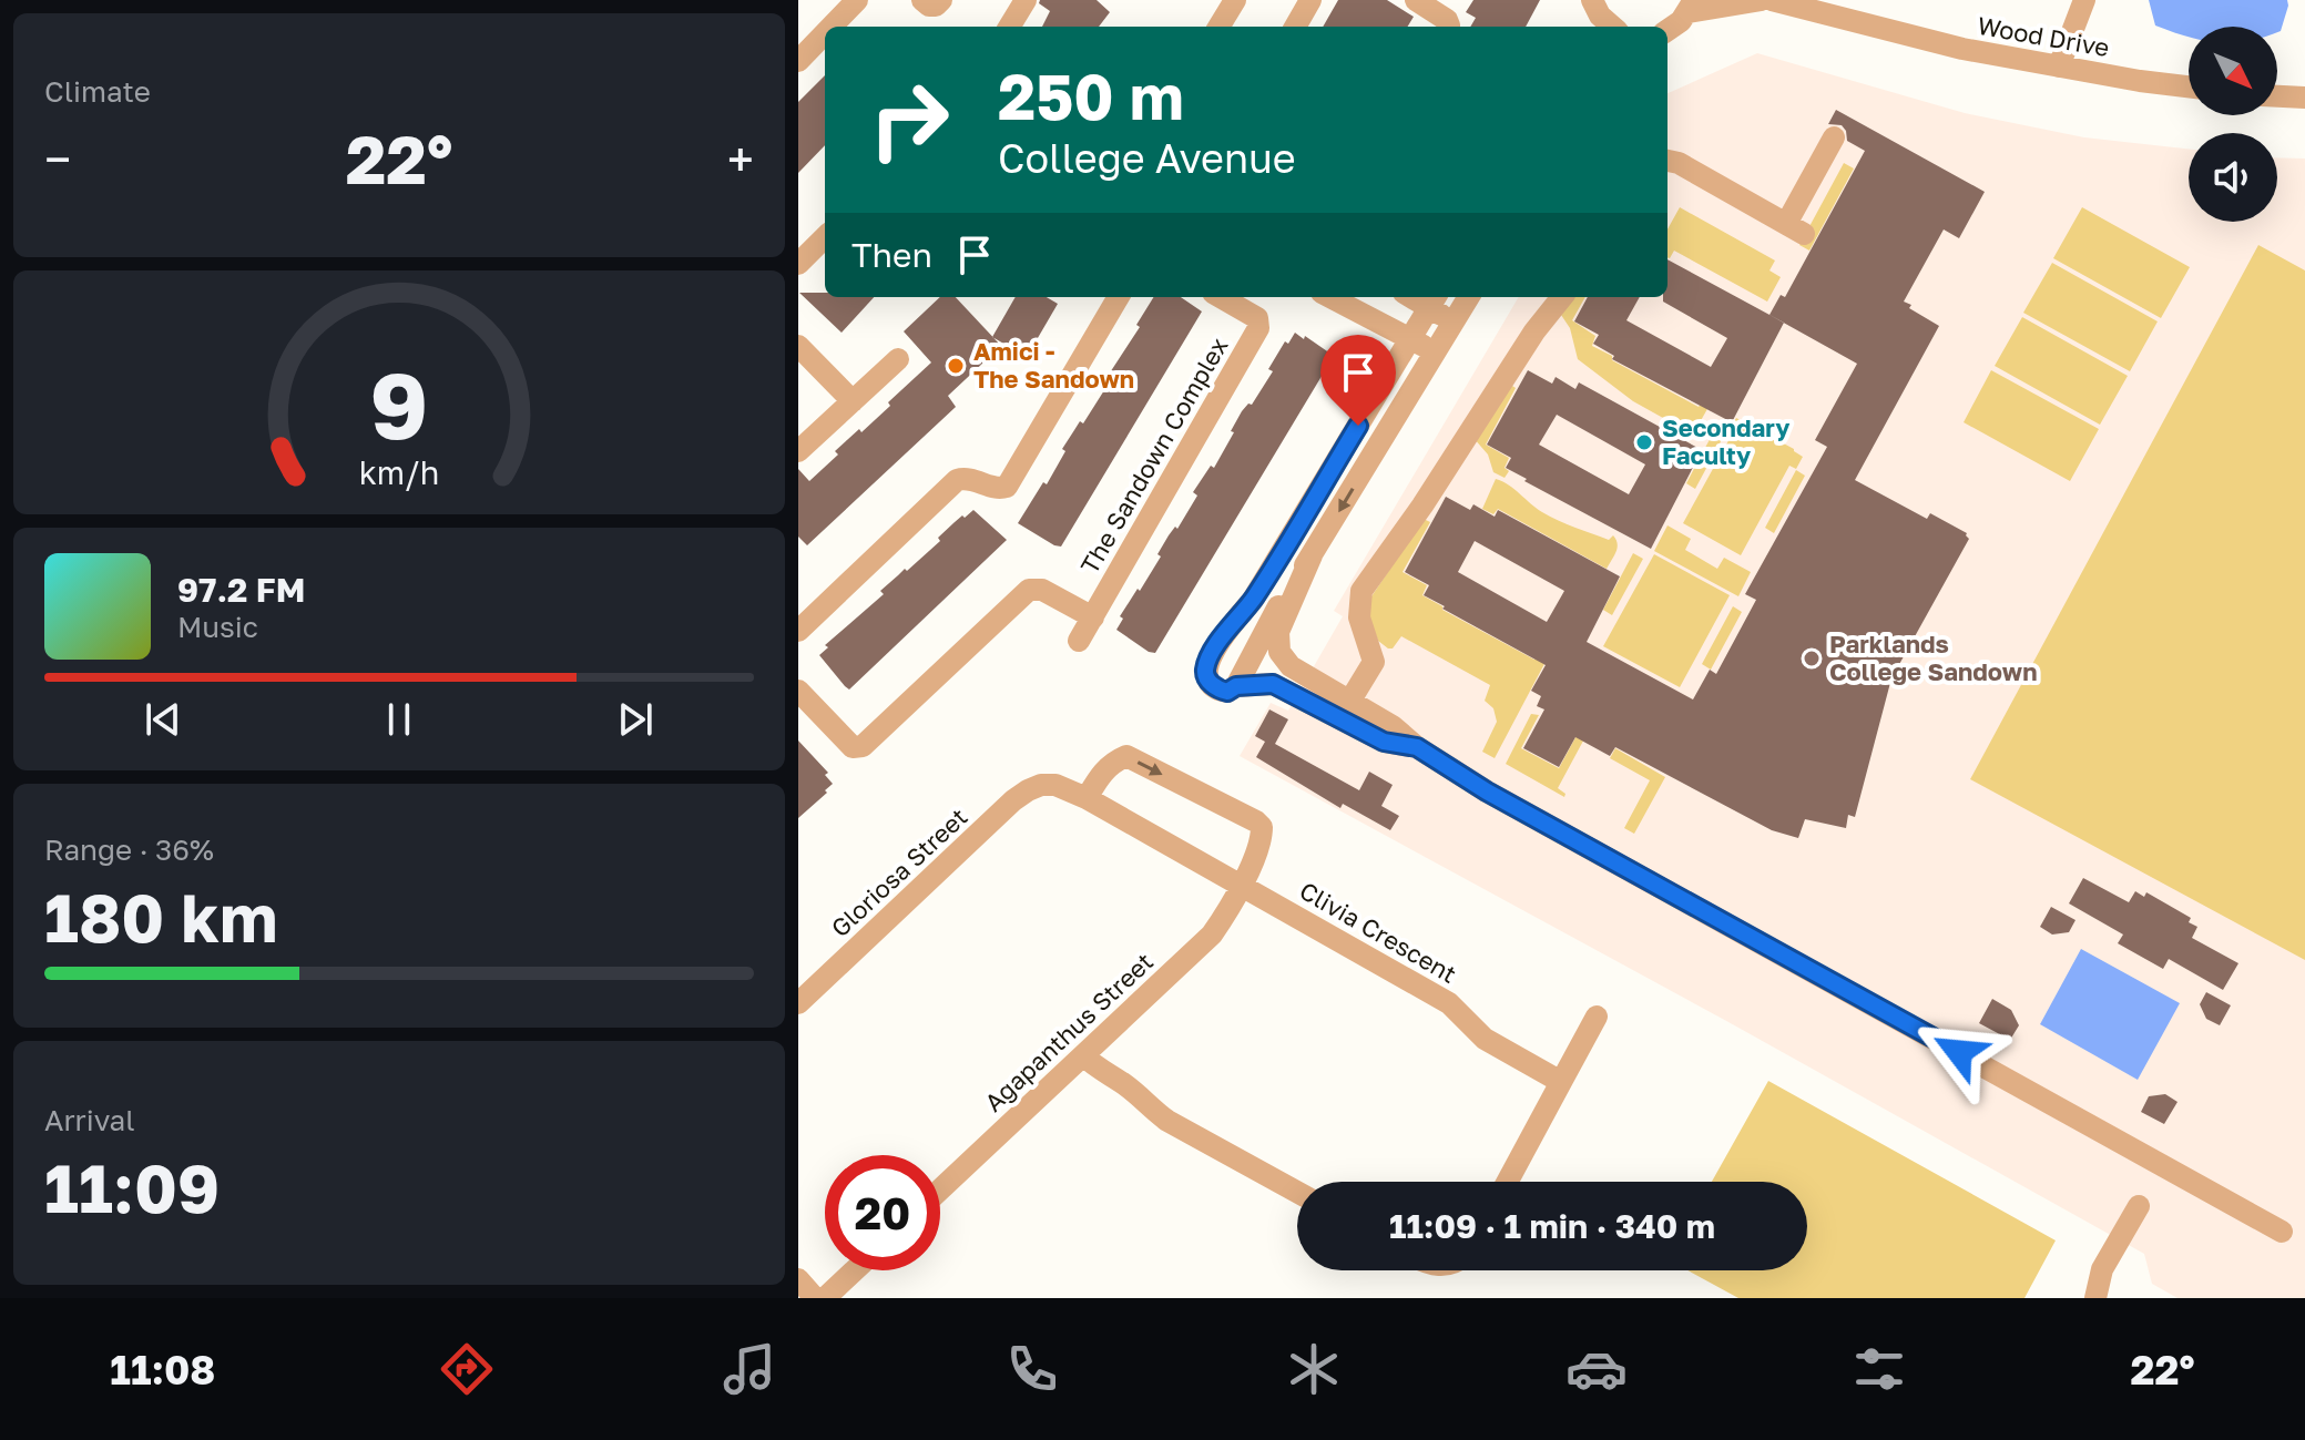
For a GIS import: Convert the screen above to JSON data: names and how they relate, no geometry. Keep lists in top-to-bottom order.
{
  "streets": {
    "street": [
      "Wood Drive",
      "The Sandown Complex",
      "Gloriosa Street",
      "Clivia Crescent",
      "Agapanthus Street"
    ]
  },
  "crossings": [
    ["Gloriosa Street", "Clivia Crescent"],
    ["Clivia Crescent", "Agapanthus Street"]
  ],
  "places": ["Amici - The Sandown", "Secondary Faculty", "Parklands College Sandown"],
  "north": "bottom right",
  "page": {
    "tile": [
      "Climate",
      ["Range · 36%", "180 km"],
      ["Arrival", "11:09"]
    ],
    "turn": ["250 m", "College Avenue"],
    "heat": ["−", "22°", "+"],
    "then": "Then",
    "song": ["97.2 FM", "Music"],
    "limit": "20",
    "trip": "11:09 · 1 min · 340 m",
    "tabs": ["11:08", "22°"],
    "gauge": ["9", "km/h"]
  }
}
